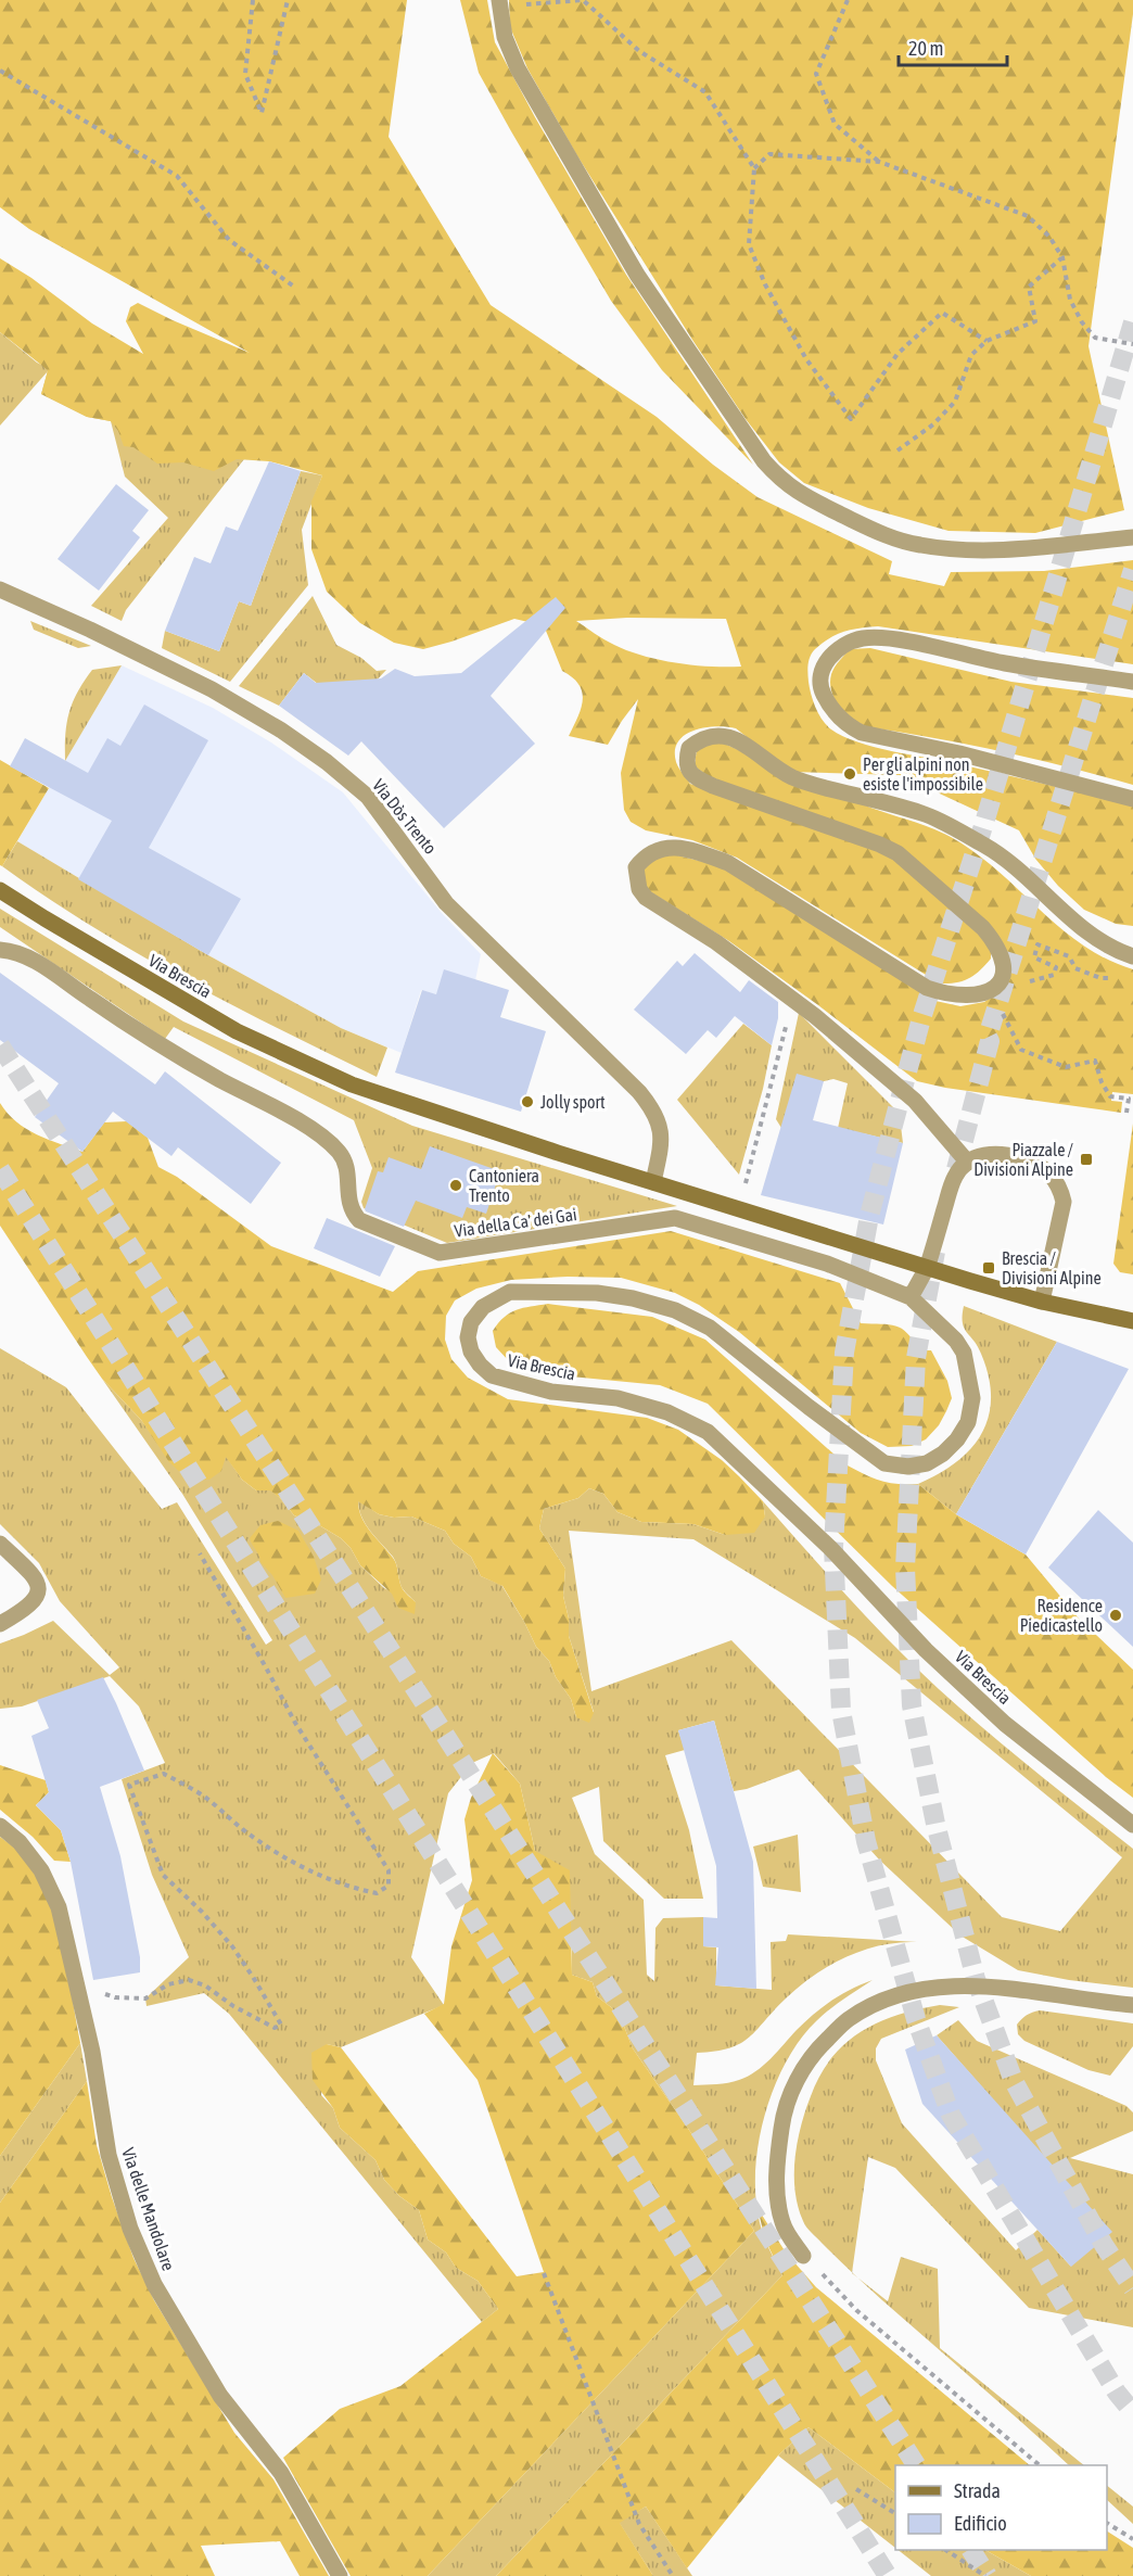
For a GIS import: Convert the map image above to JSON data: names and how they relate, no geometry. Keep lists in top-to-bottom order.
{
  "streets": {
    "street": [
      "Via Dòs Trento",
      "Via Brescia",
      "Via della Ca' dei Gai",
      "Via delle Mandolare"
    ]
  },
  "crossings": [
    ["Via Dòs Trento", "Via Brescia"],
    ["Via Brescia", "Via della Ca' dei Gai"]
  ],
  "places": {
    "other": [
      "Per gli alpini non esiste l'impossibile",
      "Jolly sport",
      "Cantoniera Trento",
      "Residence Piedicastello"
    ],
    "transit": ["Piazzale / Divisioni Alpine", "Brescia / Divisioni Alpine"]
  },
  "legend": ["Strada", "Edificio"],
  "scale_bar": "20 m"
}
